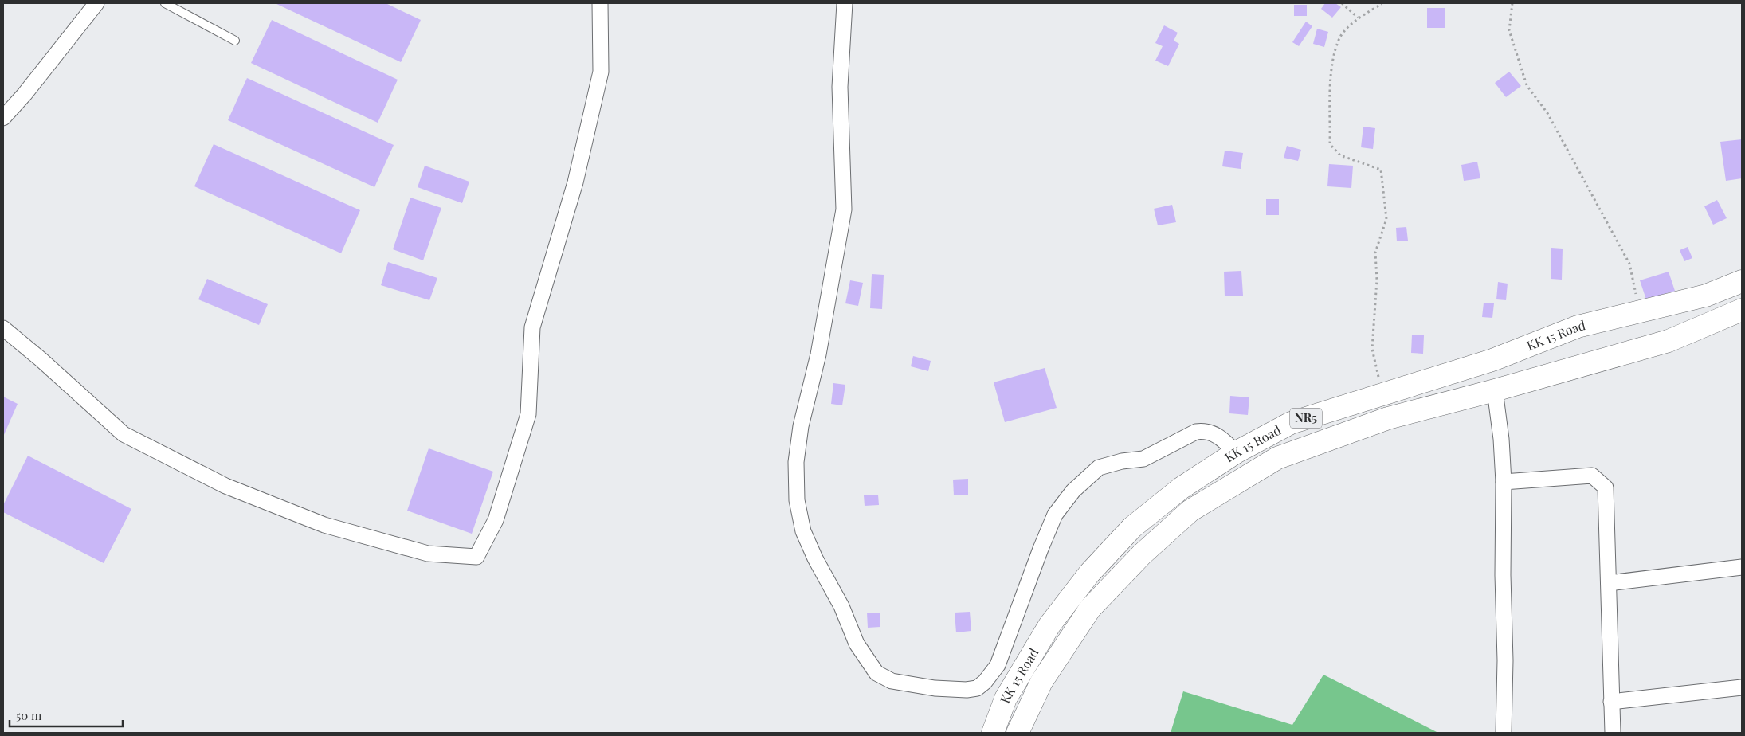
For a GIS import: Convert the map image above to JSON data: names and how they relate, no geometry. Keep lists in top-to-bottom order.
{
  "streets": {
    "highway": ["KK 15 Road", "NR5"]
  },
  "scale_bar": "50 m"
}
